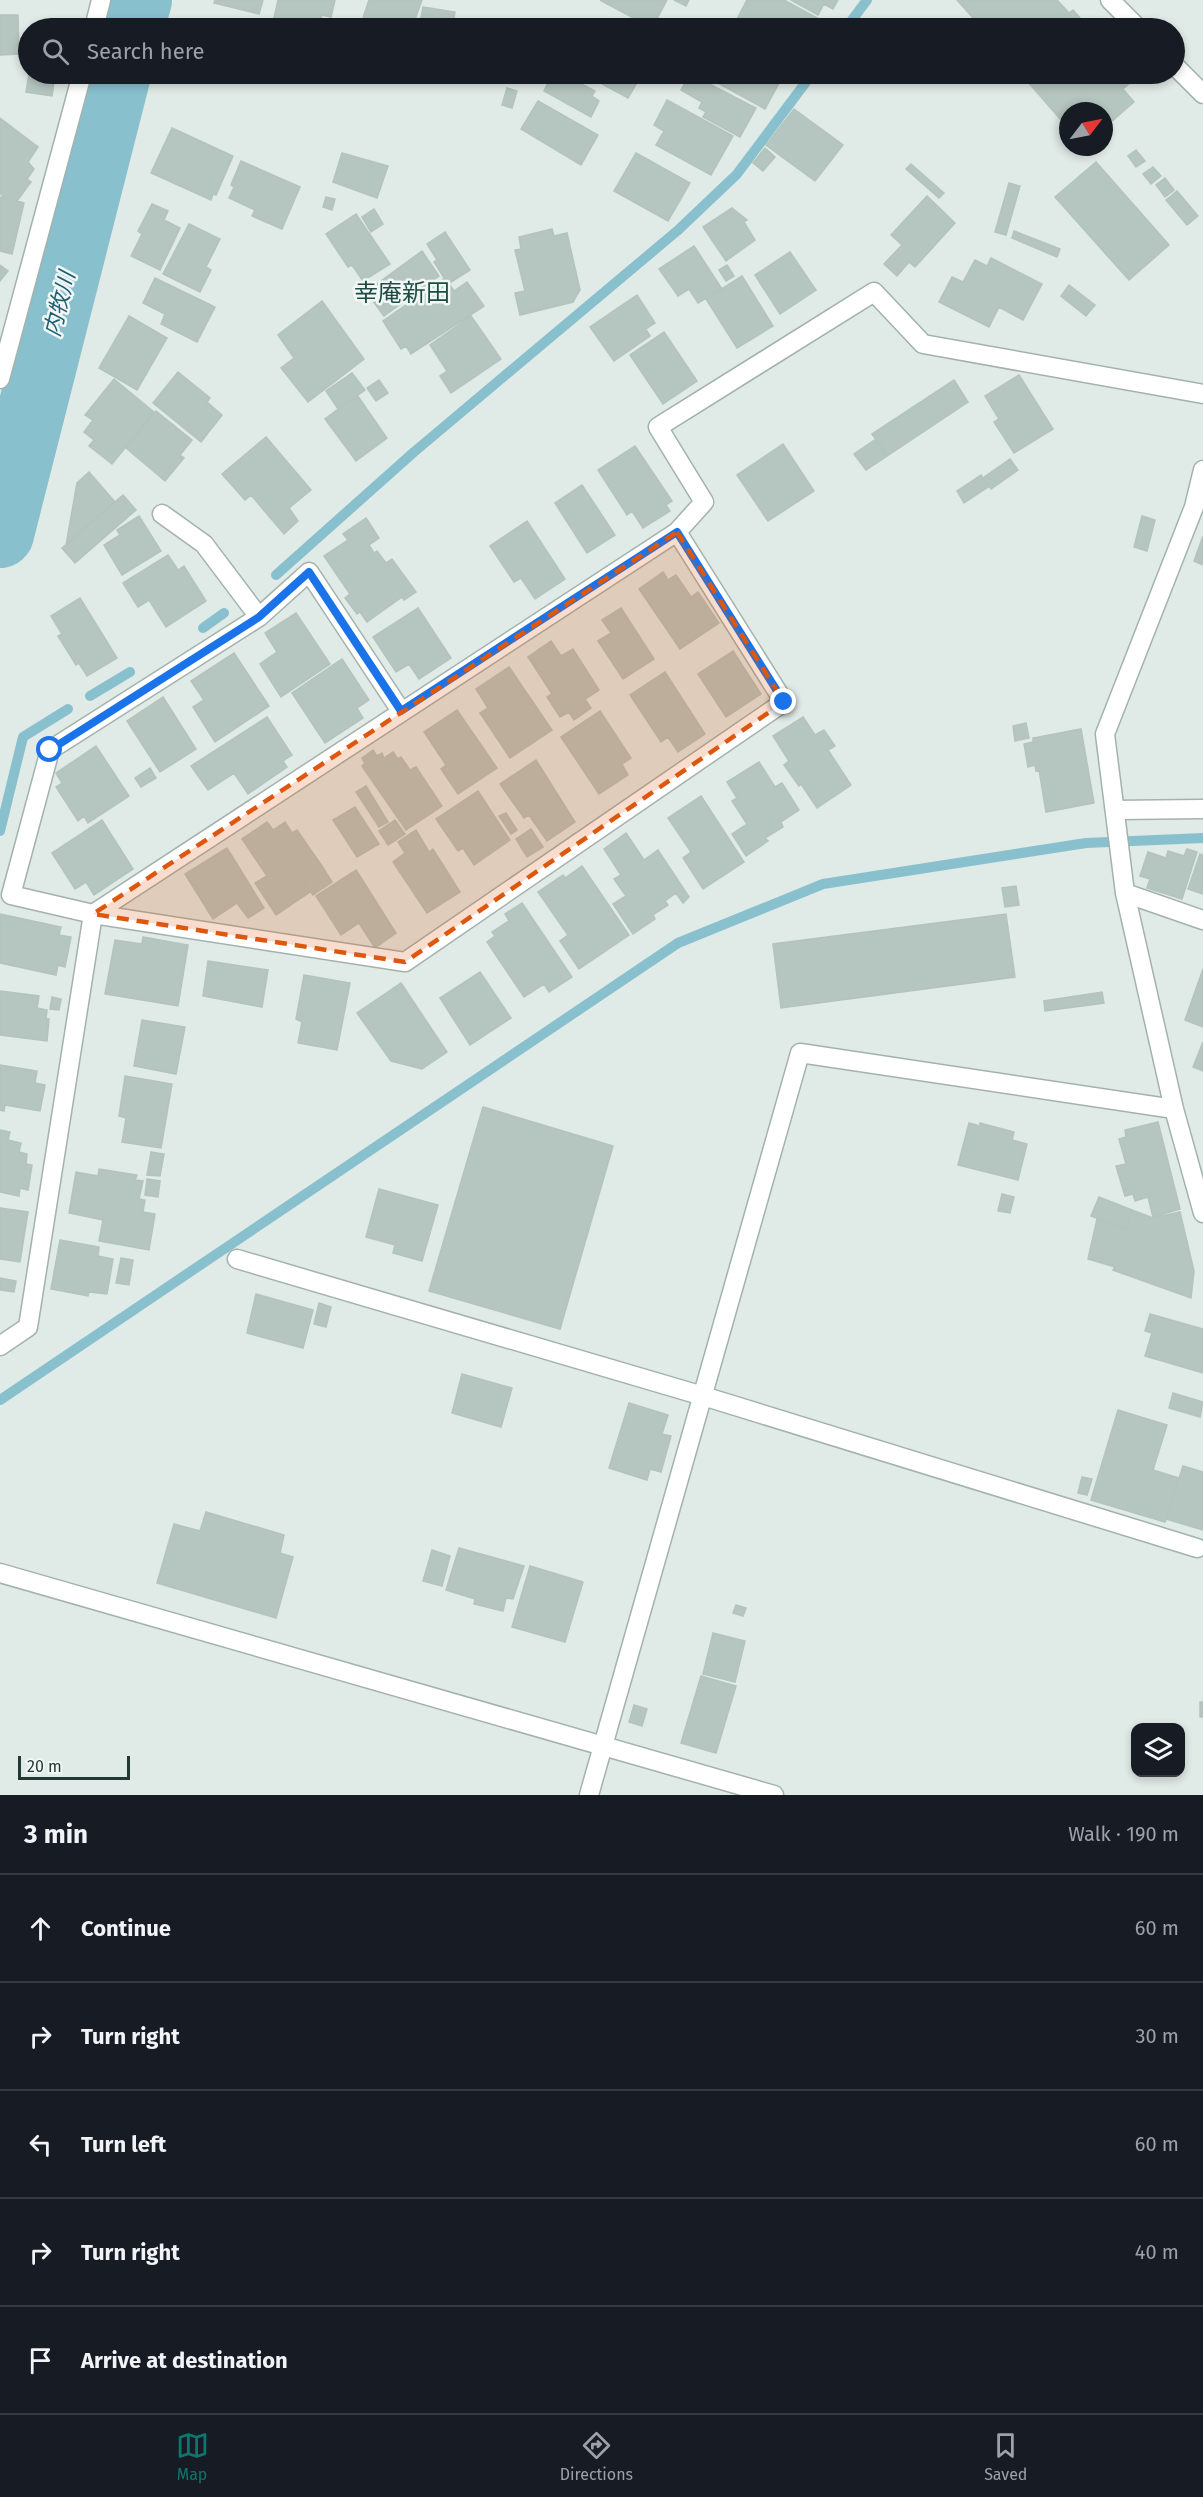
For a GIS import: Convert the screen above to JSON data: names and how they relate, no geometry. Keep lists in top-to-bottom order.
{
  "districts": ["幸庵新田"],
  "water": ["内牧川"],
  "scale_bar": "20 m",
  "north": "top right",
  "page": {
    "search": "Search here",
    "scale": "20 m",
    "heading": ["3 min", "Walk · 190 m"],
    "list": [
      ["Continue", "60 m"],
      ["Turn right", "30 m"],
      ["Turn left", "60 m"],
      ["Turn right", "40 m"],
      "Arrive at destination"
    ],
    "nav": ["Map", "Directions", "Saved"]
  }
}
